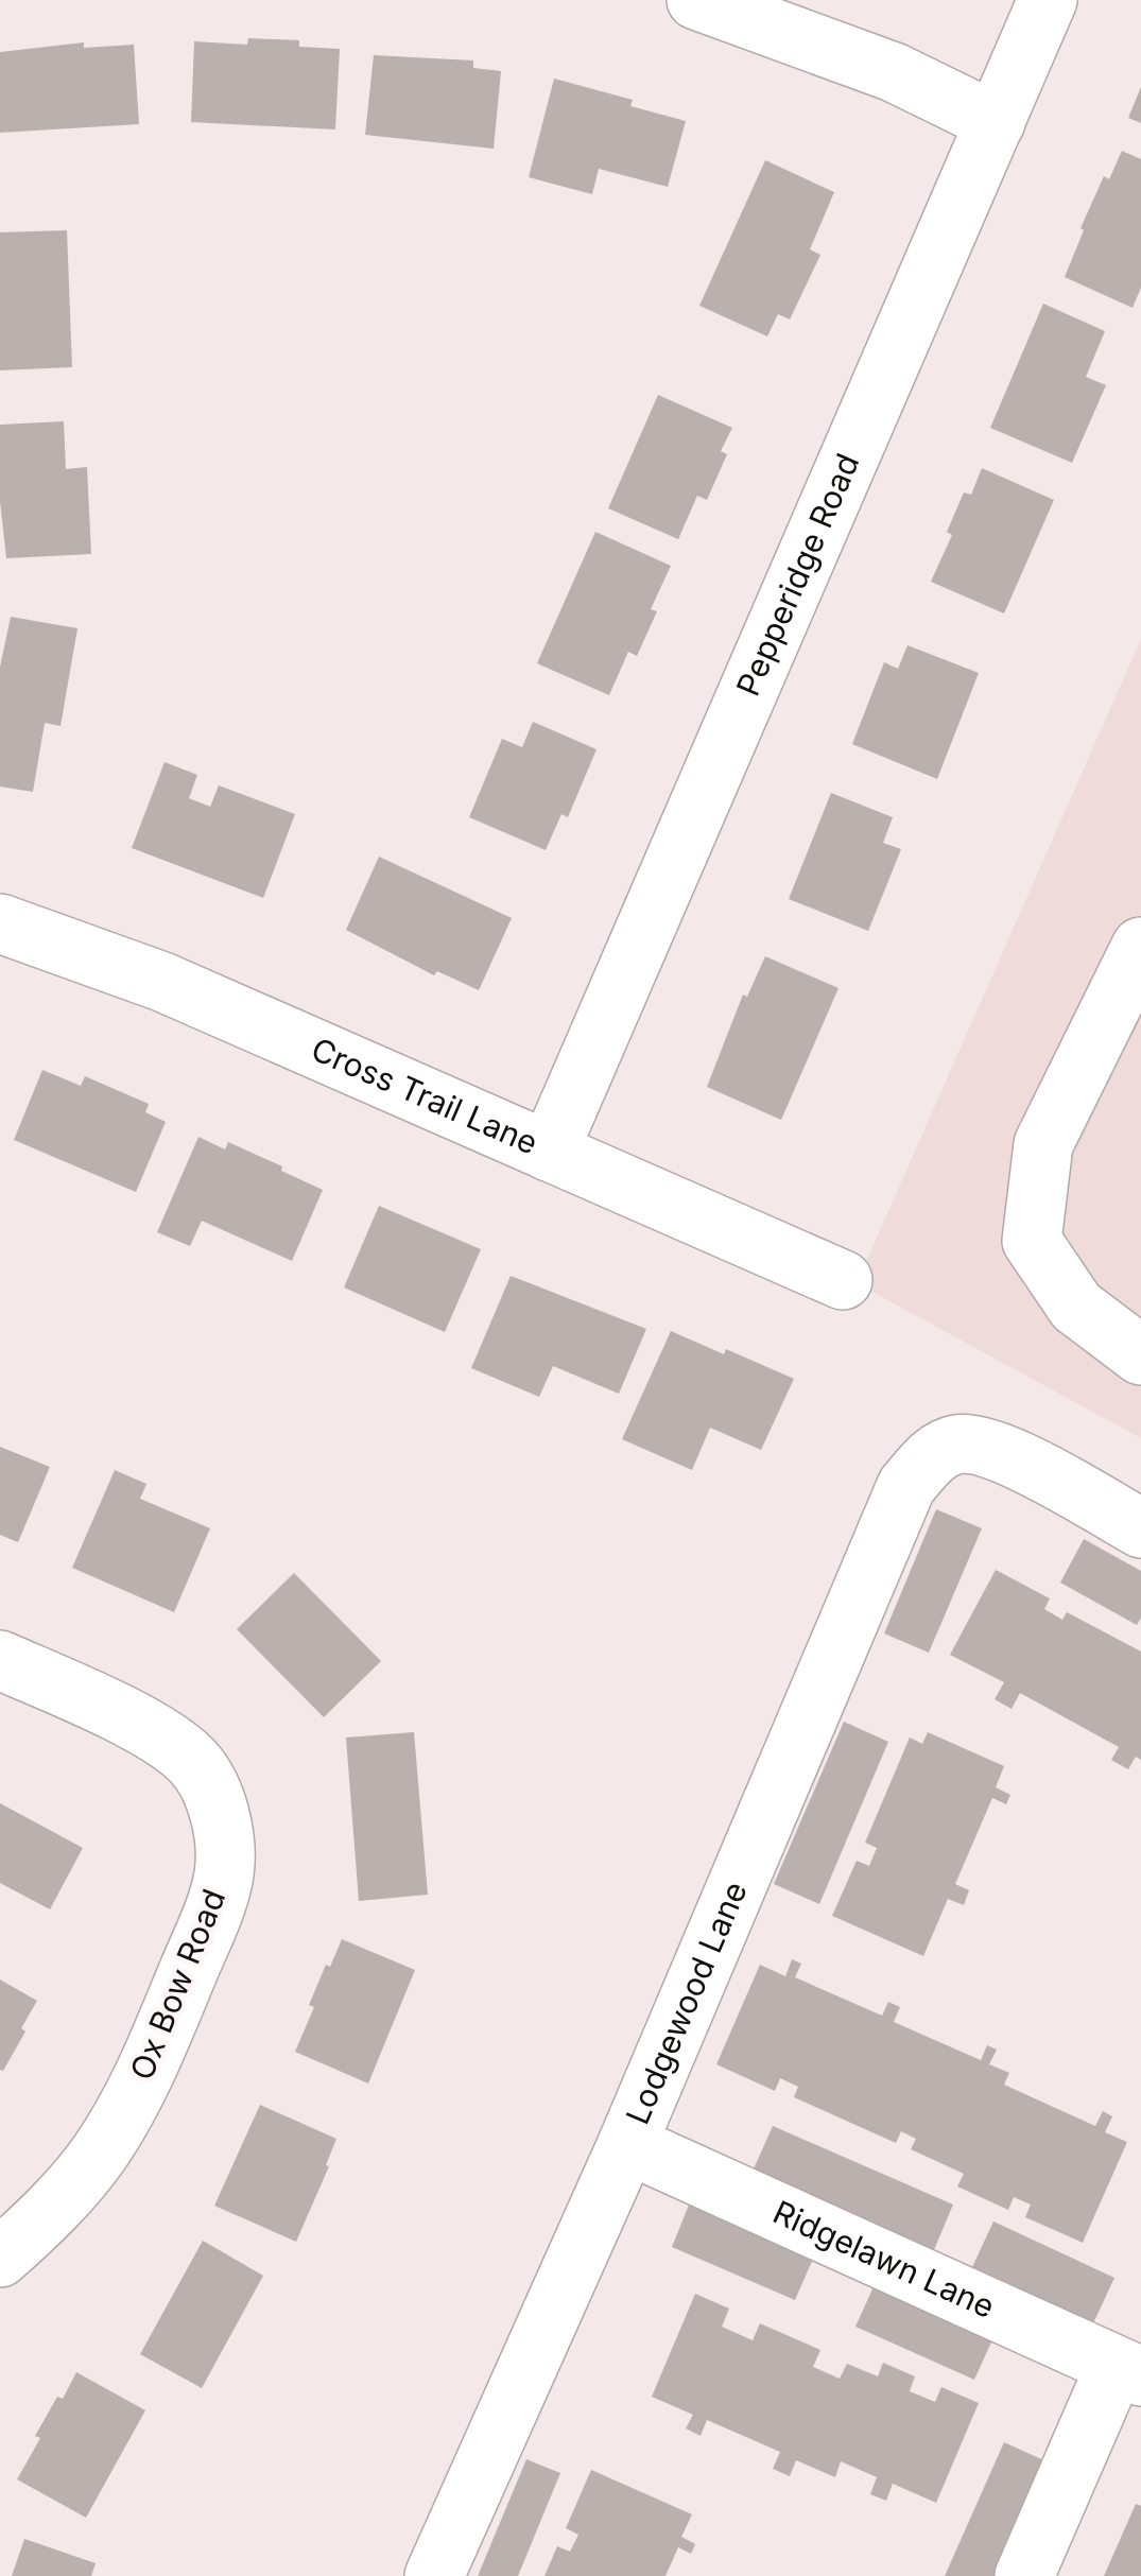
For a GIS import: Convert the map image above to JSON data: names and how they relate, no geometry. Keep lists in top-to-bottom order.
{
  "streets": {
    "street": [
      "Pepperidge Road",
      "Cross Trail Lane",
      "Ox Bow Road",
      "Lodgewood Lane",
      "Ridgelawn Lane"
    ]
  },
  "crossings": [
    ["Pepperidge Road", "Cross Trail Lane"],
    ["Lodgewood Lane", "Ridgelawn Lane"]
  ]
}
